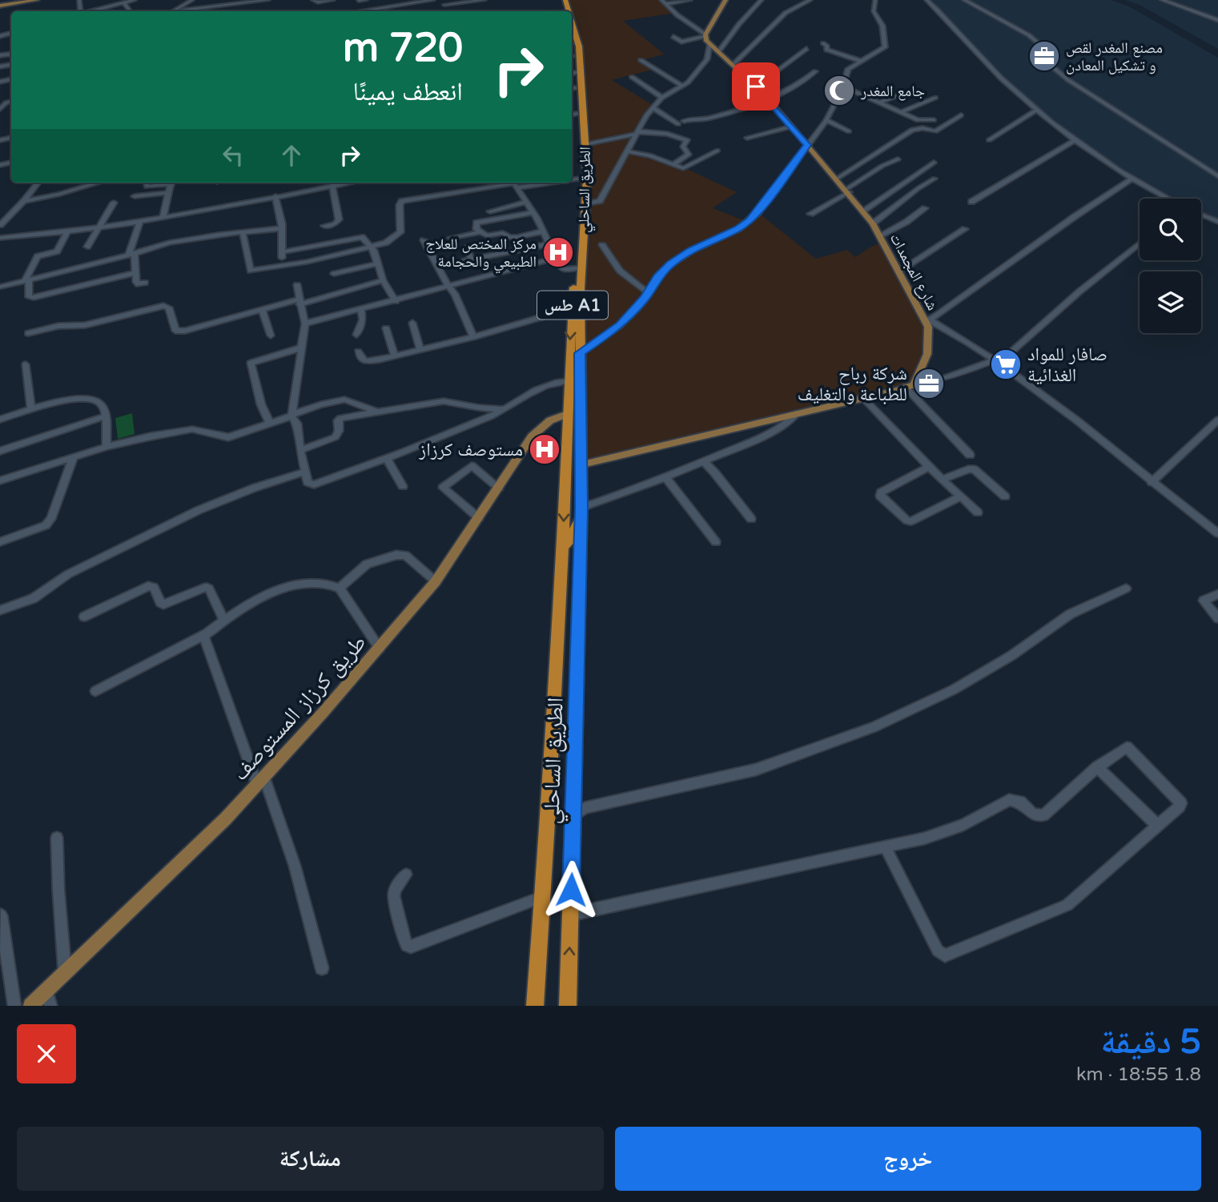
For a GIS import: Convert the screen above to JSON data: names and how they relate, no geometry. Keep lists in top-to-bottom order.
{
  "streets": {
    "highway": ["الطريق الساحلي", "طس A1"],
    "main road": ["شارع المجمدات", "طريق كرزاز المستوصف"]
  },
  "crossings": [
    ["الطريق الساحلي", "طريق كرزاز المستوصف"]
  ],
  "places": {
    "office": ["مصنع المغدر لقص و تشكيل المعادن", "شركة رباح للطباعة والتغليف"],
    "mosque": ["جامع المغدر"],
    "hospital": ["مركز المختص للعلاج الطبيعي والحجامة", "مستوصف كرزاز"],
    "supermarket": ["صافار للمواد الغذائية"]
  },
  "page": {
    "turn": ["720 m", "انعطف يمينًا"],
    "heading": ["5 دقيقة", "1.8 km · 18:55"],
    "buttons": ["خروج", "مشاركة"]
  }
}
